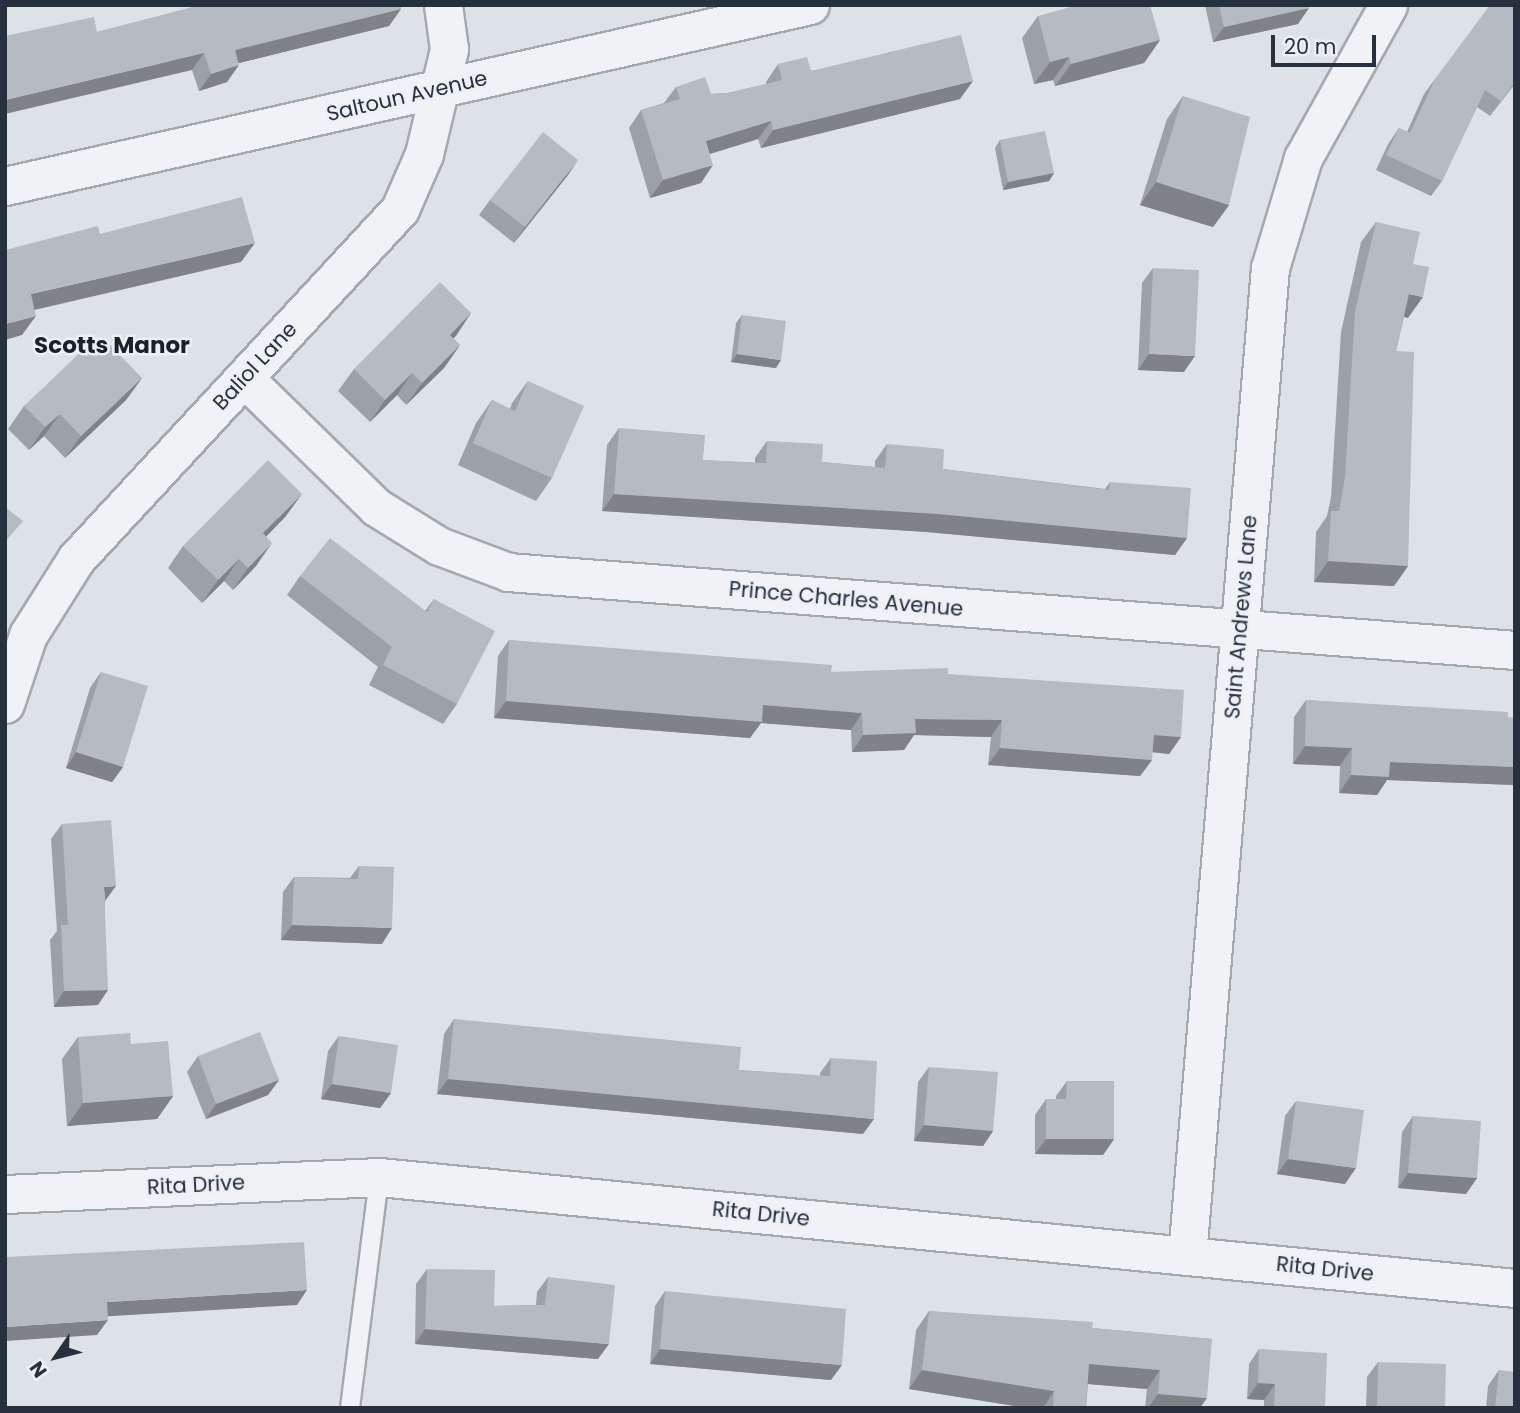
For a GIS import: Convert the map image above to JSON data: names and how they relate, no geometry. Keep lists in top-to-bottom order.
{
  "streets": {
    "street": [
      "Saltoun Avenue",
      "Baliol Lane",
      "Prince Charles Avenue",
      "Saint Andrews Lane",
      "Rita Drive"
    ]
  },
  "crossings": [
    ["Saltoun Avenue", "Baliol Lane"],
    ["Baliol Lane", "Prince Charles Avenue"],
    ["Prince Charles Avenue", "Saint Andrews Lane"],
    ["Saint Andrews Lane", "Rita Drive"]
  ],
  "districts": ["Scotts Manor"],
  "scale_bar": "20 m",
  "north": "bottom left"
}
